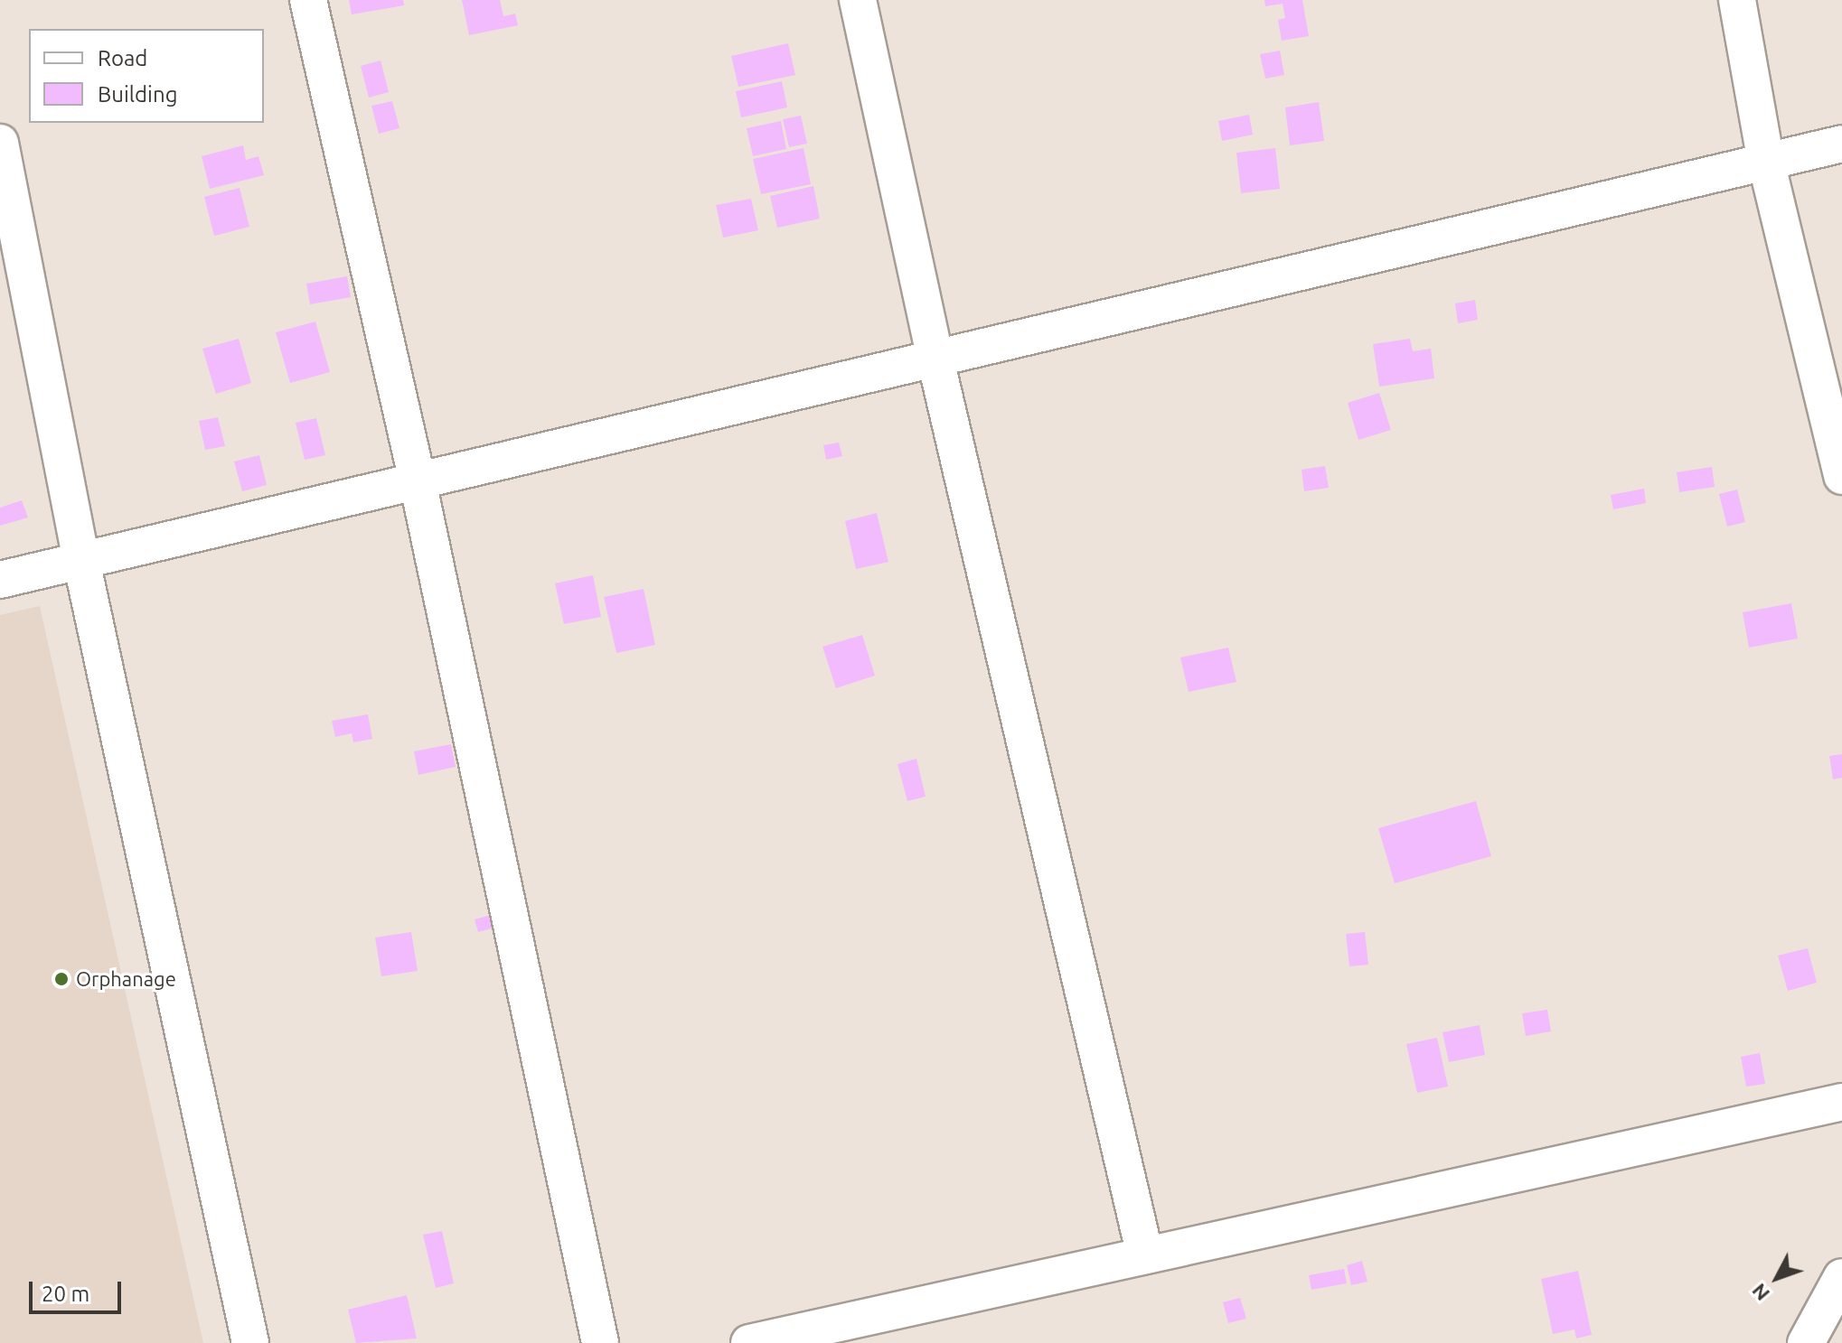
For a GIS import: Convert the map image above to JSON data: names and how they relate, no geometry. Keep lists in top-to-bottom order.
{
  "places": ["Orphanage"],
  "legend": ["Road", "Building"],
  "scale_bar": "20 m",
  "north": "bottom left"
}
